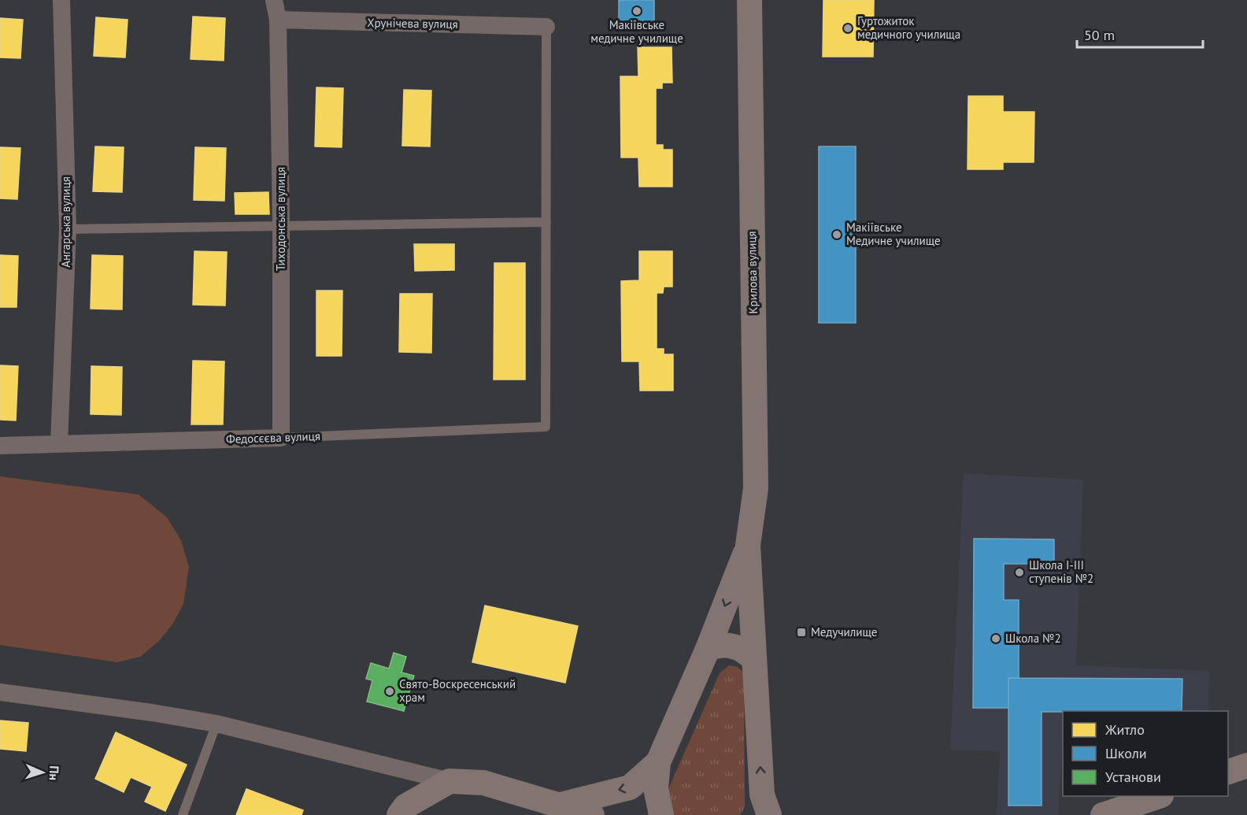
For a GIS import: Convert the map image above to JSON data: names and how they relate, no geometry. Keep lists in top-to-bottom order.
{
  "streets": {
    "main road": ["Крилова вулиця"],
    "street": [
      "Хрунічева вулиця",
      "Тиходонська вулиця",
      "Ангарська вулиця",
      "Федосєєва вулиця"
    ]
  },
  "crossings": [
    ["Хрунічева вулиця", "Тиходонська вулиця"],
    ["Тиходонська вулиця", "Федосєєва вулиця"],
    ["Ангарська вулиця", "Федосєєва вулиця"]
  ],
  "places": {
    "other": [
      "Макіївське медичне училище",
      "Гуртожиток медичного училища",
      "Макіївське Медичне училище",
      "Школа I-III ступенів №2",
      "Школа №2",
      "Свято-Воскресенський храм"
    ],
    "transit": ["Медучилище"]
  },
  "legend": ["Житло", "Школи", "Установи"],
  "scale_bar": "50 m",
  "north": "right"
}
